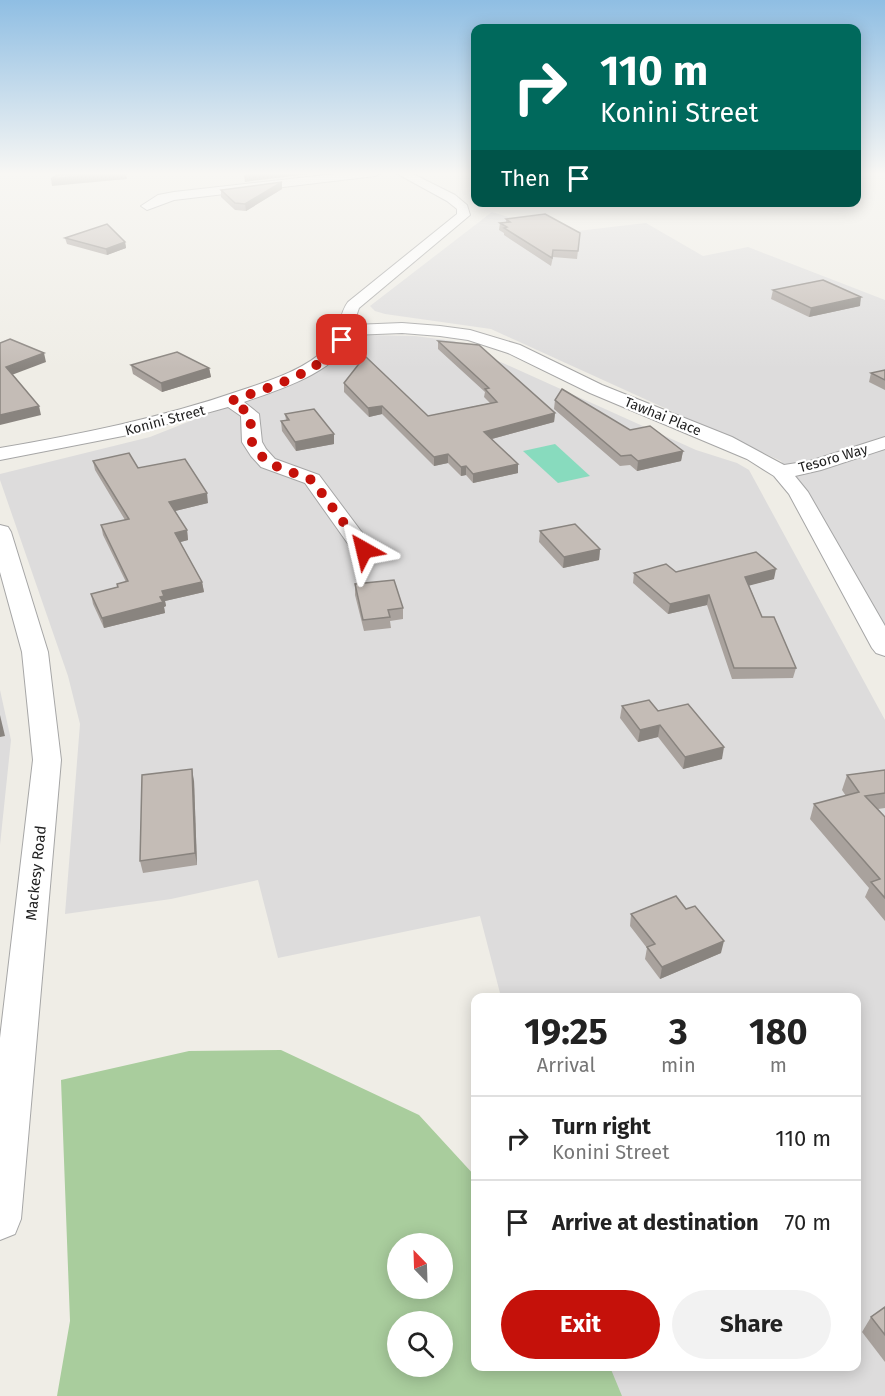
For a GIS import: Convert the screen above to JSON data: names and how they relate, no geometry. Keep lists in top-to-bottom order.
{
  "streets": {
    "street": [
      "Tawhai Place",
      "Konini Street",
      "Tesoro Way",
      "Mackesy Road"
    ]
  },
  "crossings": [
    ["Tawhai Place", "Konini Street"],
    ["Tawhai Place", "Tesoro Way"]
  ],
  "north": "top left",
  "page": {
    "turn": ["110 m", "Konini Street"],
    "then": "Then",
    "eta": [
      "19:25",
      "Arrival",
      "3",
      "min",
      "180",
      "m"
    ],
    "list": [
      {
        "name": "Turn right",
        "note": "Konini Street",
        "value": "110 m"
      },
      {
        "name": "Arrive at destination",
        "value": "70 m"
      }
    ],
    "buttons": ["Exit", "Share"]
  }
}
